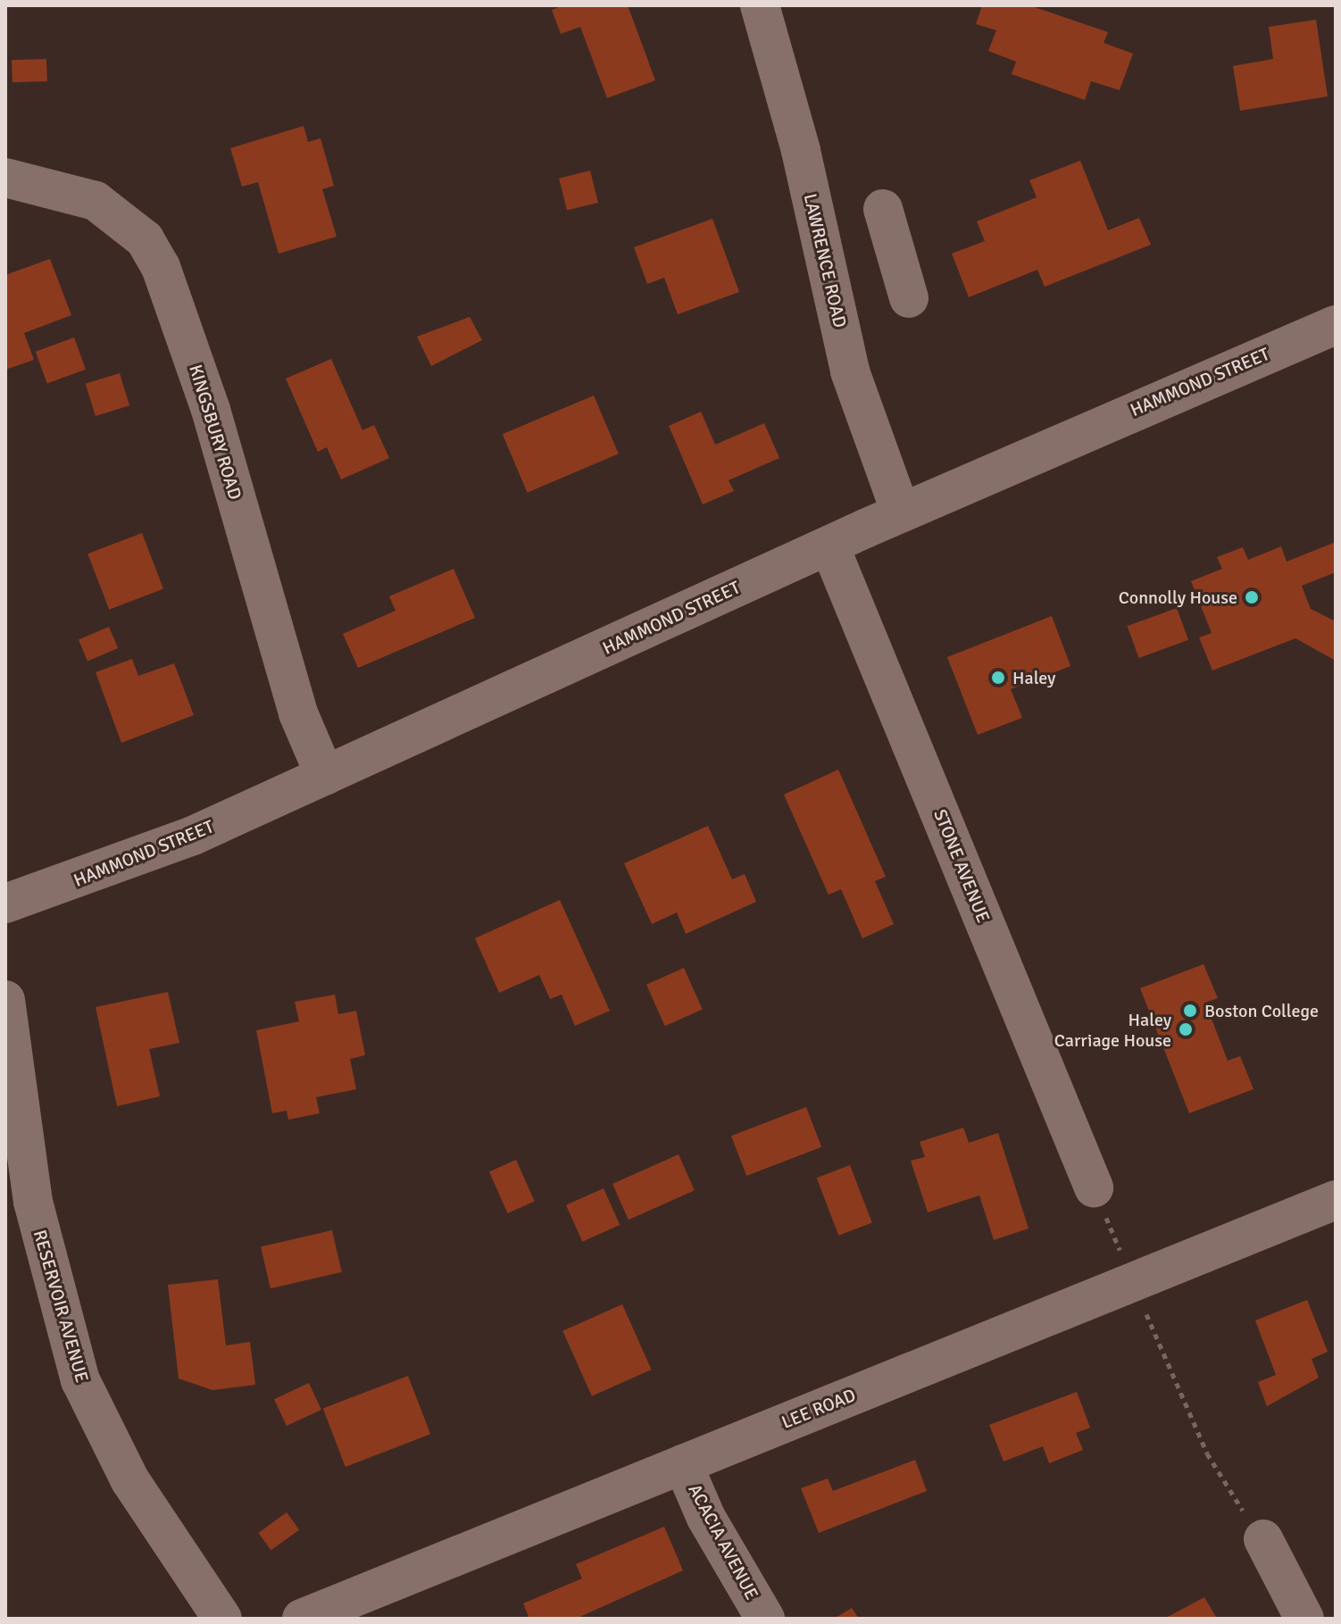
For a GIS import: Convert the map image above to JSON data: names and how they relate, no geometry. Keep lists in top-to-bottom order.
{
  "streets": {
    "street": [
      "LAWRENCE ROAD",
      "HAMMOND STREET",
      "KINGSBURY ROAD",
      "STONE AVENUE",
      "RESERVOIR AVENUE",
      "LEE ROAD",
      "ACACIA AVENUE"
    ]
  },
  "crossings": [
    ["LAWRENCE ROAD", "HAMMOND STREET"],
    ["HAMMOND STREET", "KINGSBURY ROAD"],
    ["HAMMOND STREET", "STONE AVENUE"],
    ["LEE ROAD", "ACACIA AVENUE"]
  ],
  "places": [
    "Connolly House",
    "Haley",
    "Boston College",
    "Haley Carriage House"
  ]
}
